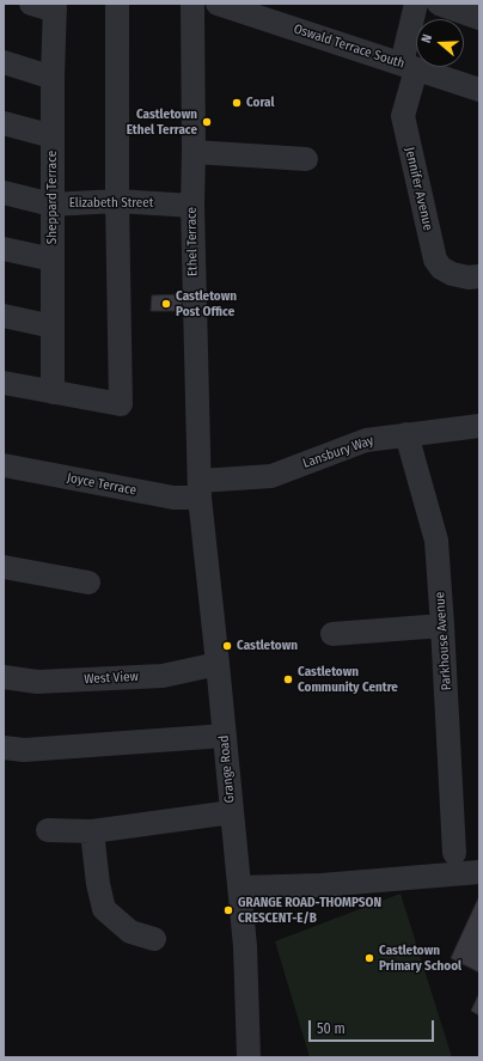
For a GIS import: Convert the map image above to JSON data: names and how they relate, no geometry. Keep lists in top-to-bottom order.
{
  "streets": {
    "street": [
      "Oswald Terrace South",
      "Jennifer Avenue",
      "Sheppard Terrace",
      "Elizabeth Street",
      "Ethel Terrace",
      "Lansbury Way",
      "Joyce Terrace",
      "Parkhouse Avenue",
      "West View",
      "Grange Road"
    ]
  },
  "crossings": [
    ["Oswald Terrace South", "Jennifer Avenue"],
    ["Sheppard Terrace", "Elizabeth Street"],
    ["Elizabeth Street", "Ethel Terrace"],
    ["Ethel Terrace", "Lansbury Way"],
    ["Ethel Terrace", "Joyce Terrace"],
    ["Ethel Terrace", "Grange Road"],
    ["Lansbury Way", "Joyce Terrace"],
    ["Lansbury Way", "Parkhouse Avenue"],
    ["Lansbury Way", "Grange Road"],
    ["Joyce Terrace", "Grange Road"],
    ["West View", "Grange Road"]
  ],
  "places": [
    "Coral",
    "Castletown Ethel Terrace",
    "Castletown Post Office",
    "Castletown",
    "Castletown Community Centre",
    "GRANGE ROAD-THOMPSON CRESCENT-E/B",
    "Castletown Primary School"
  ],
  "scale_bar": "50 m",
  "north": "left"
}
